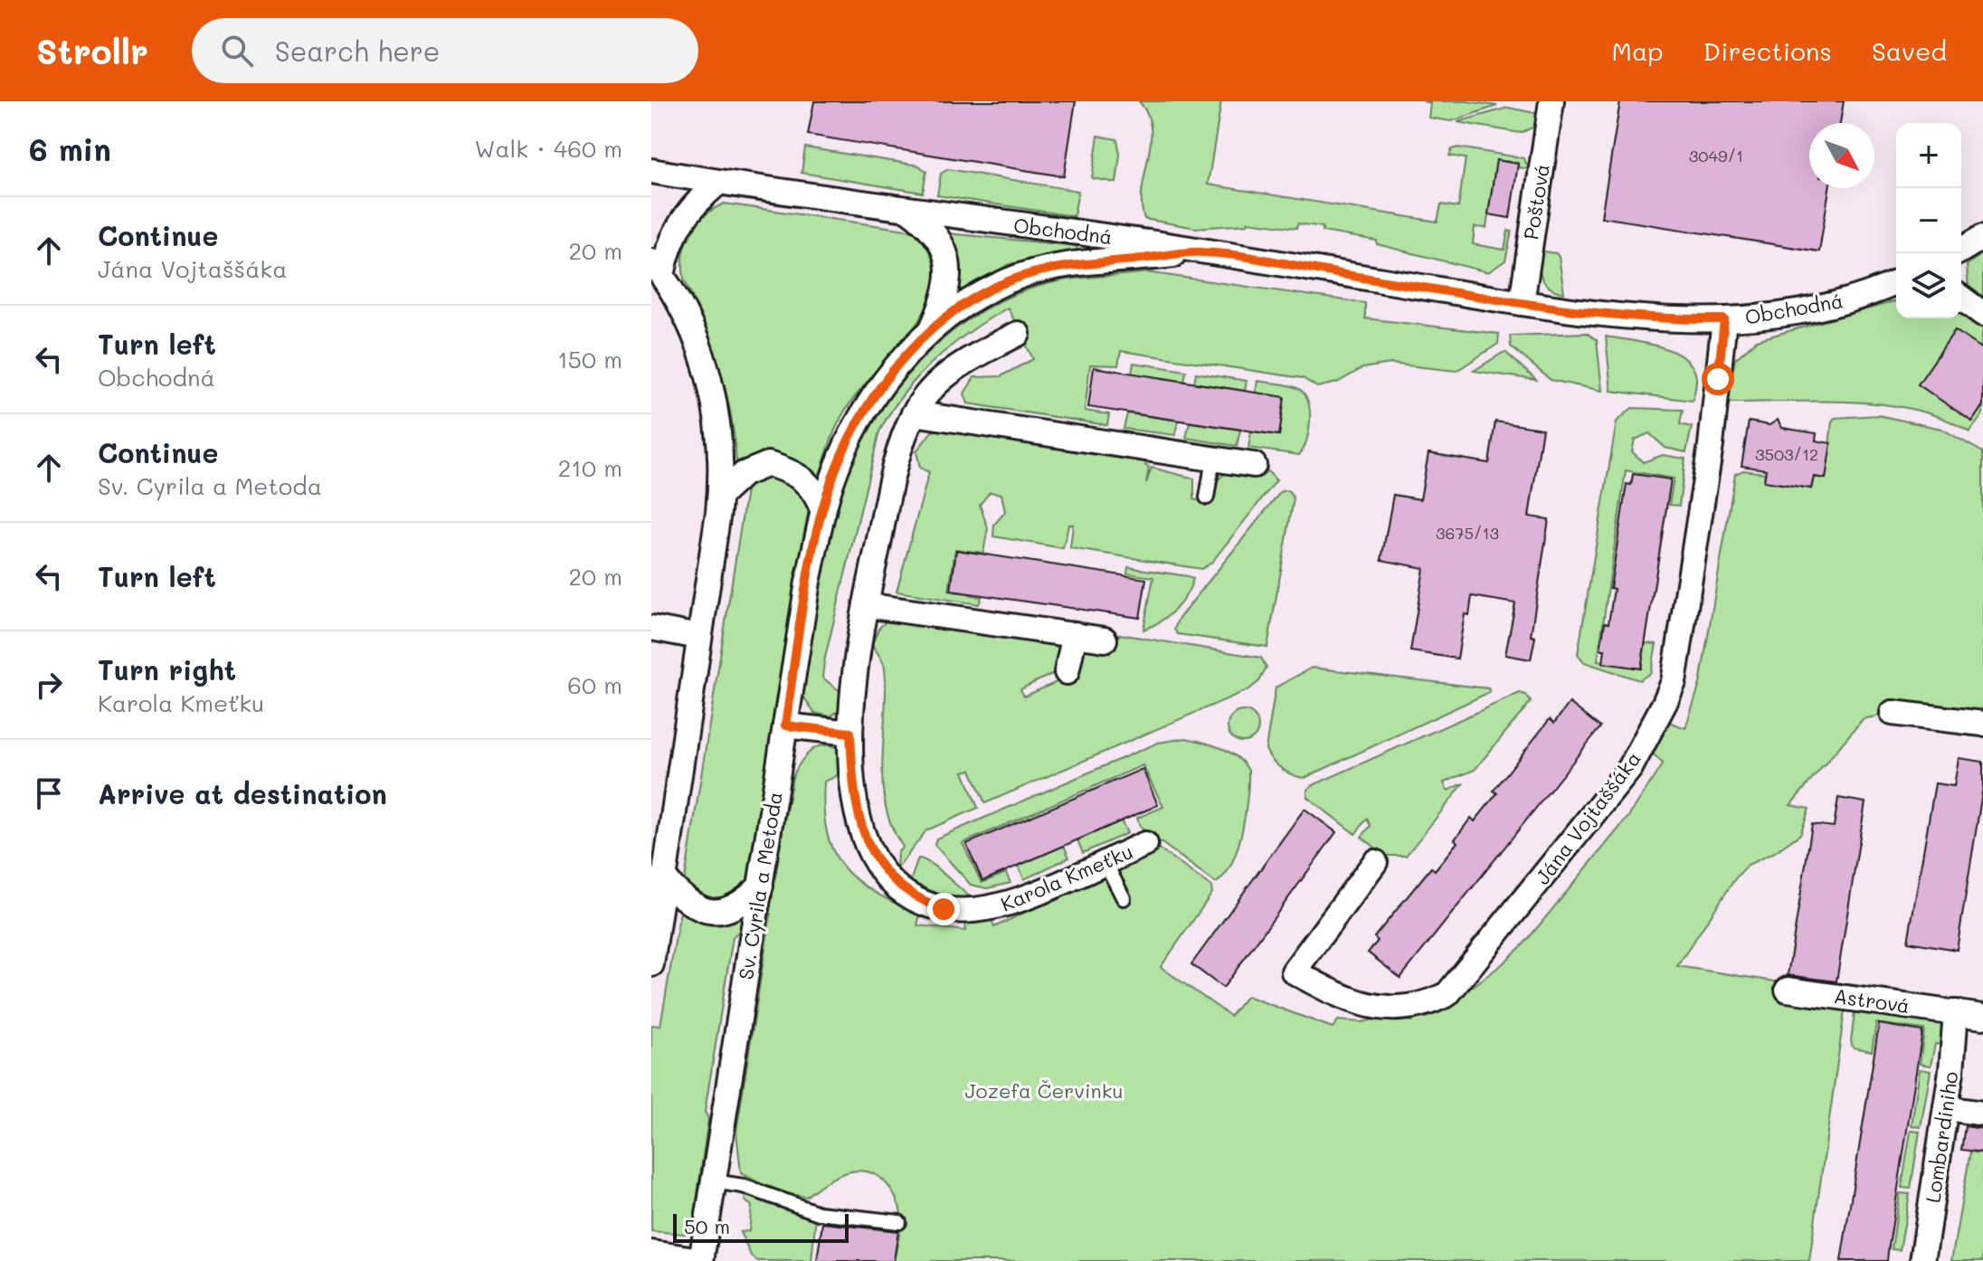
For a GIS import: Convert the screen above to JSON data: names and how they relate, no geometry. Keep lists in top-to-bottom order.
{
  "streets": {
    "street": [
      "Poštová",
      "Obchodná",
      "Jána Vojtaššáka",
      "Karola Kmeťku",
      "Sv. Cyrila a Metoda",
      "Astrová",
      "Lombardiniho"
    ]
  },
  "crossings": [
    ["Poštová", "Obchodná"],
    ["Obchodná", "Jána Vojtaššáka"],
    ["Obchodná", "Sv. Cyrila a Metoda"],
    ["Astrová", "Lombardiniho"]
  ],
  "parks": ["Jozefa Červinku"],
  "house_numbers": ["3049/1", "3503/12", "3675/13"],
  "scale_bar": "50 m",
  "north": "bottom right",
  "page": {
    "header": "Strollr",
    "search": "Search here",
    "nav": ["Map", "Directions", "Saved"],
    "heading": ["6 min", "Walk · 460 m"],
    "map_buttons": ["+", "−"],
    "list": [
      ["Continue", "Jána Vojtaššáka", "20 m"],
      ["Turn left", "Obchodná", "150 m"],
      ["Continue", "Sv. Cyrila a Metoda", "210 m"],
      ["Turn left", "20 m"],
      ["Turn right", "Karola Kmeťku", "60 m"],
      "Arrive at destination"
    ],
    "scale": "50 m"
  }
}
